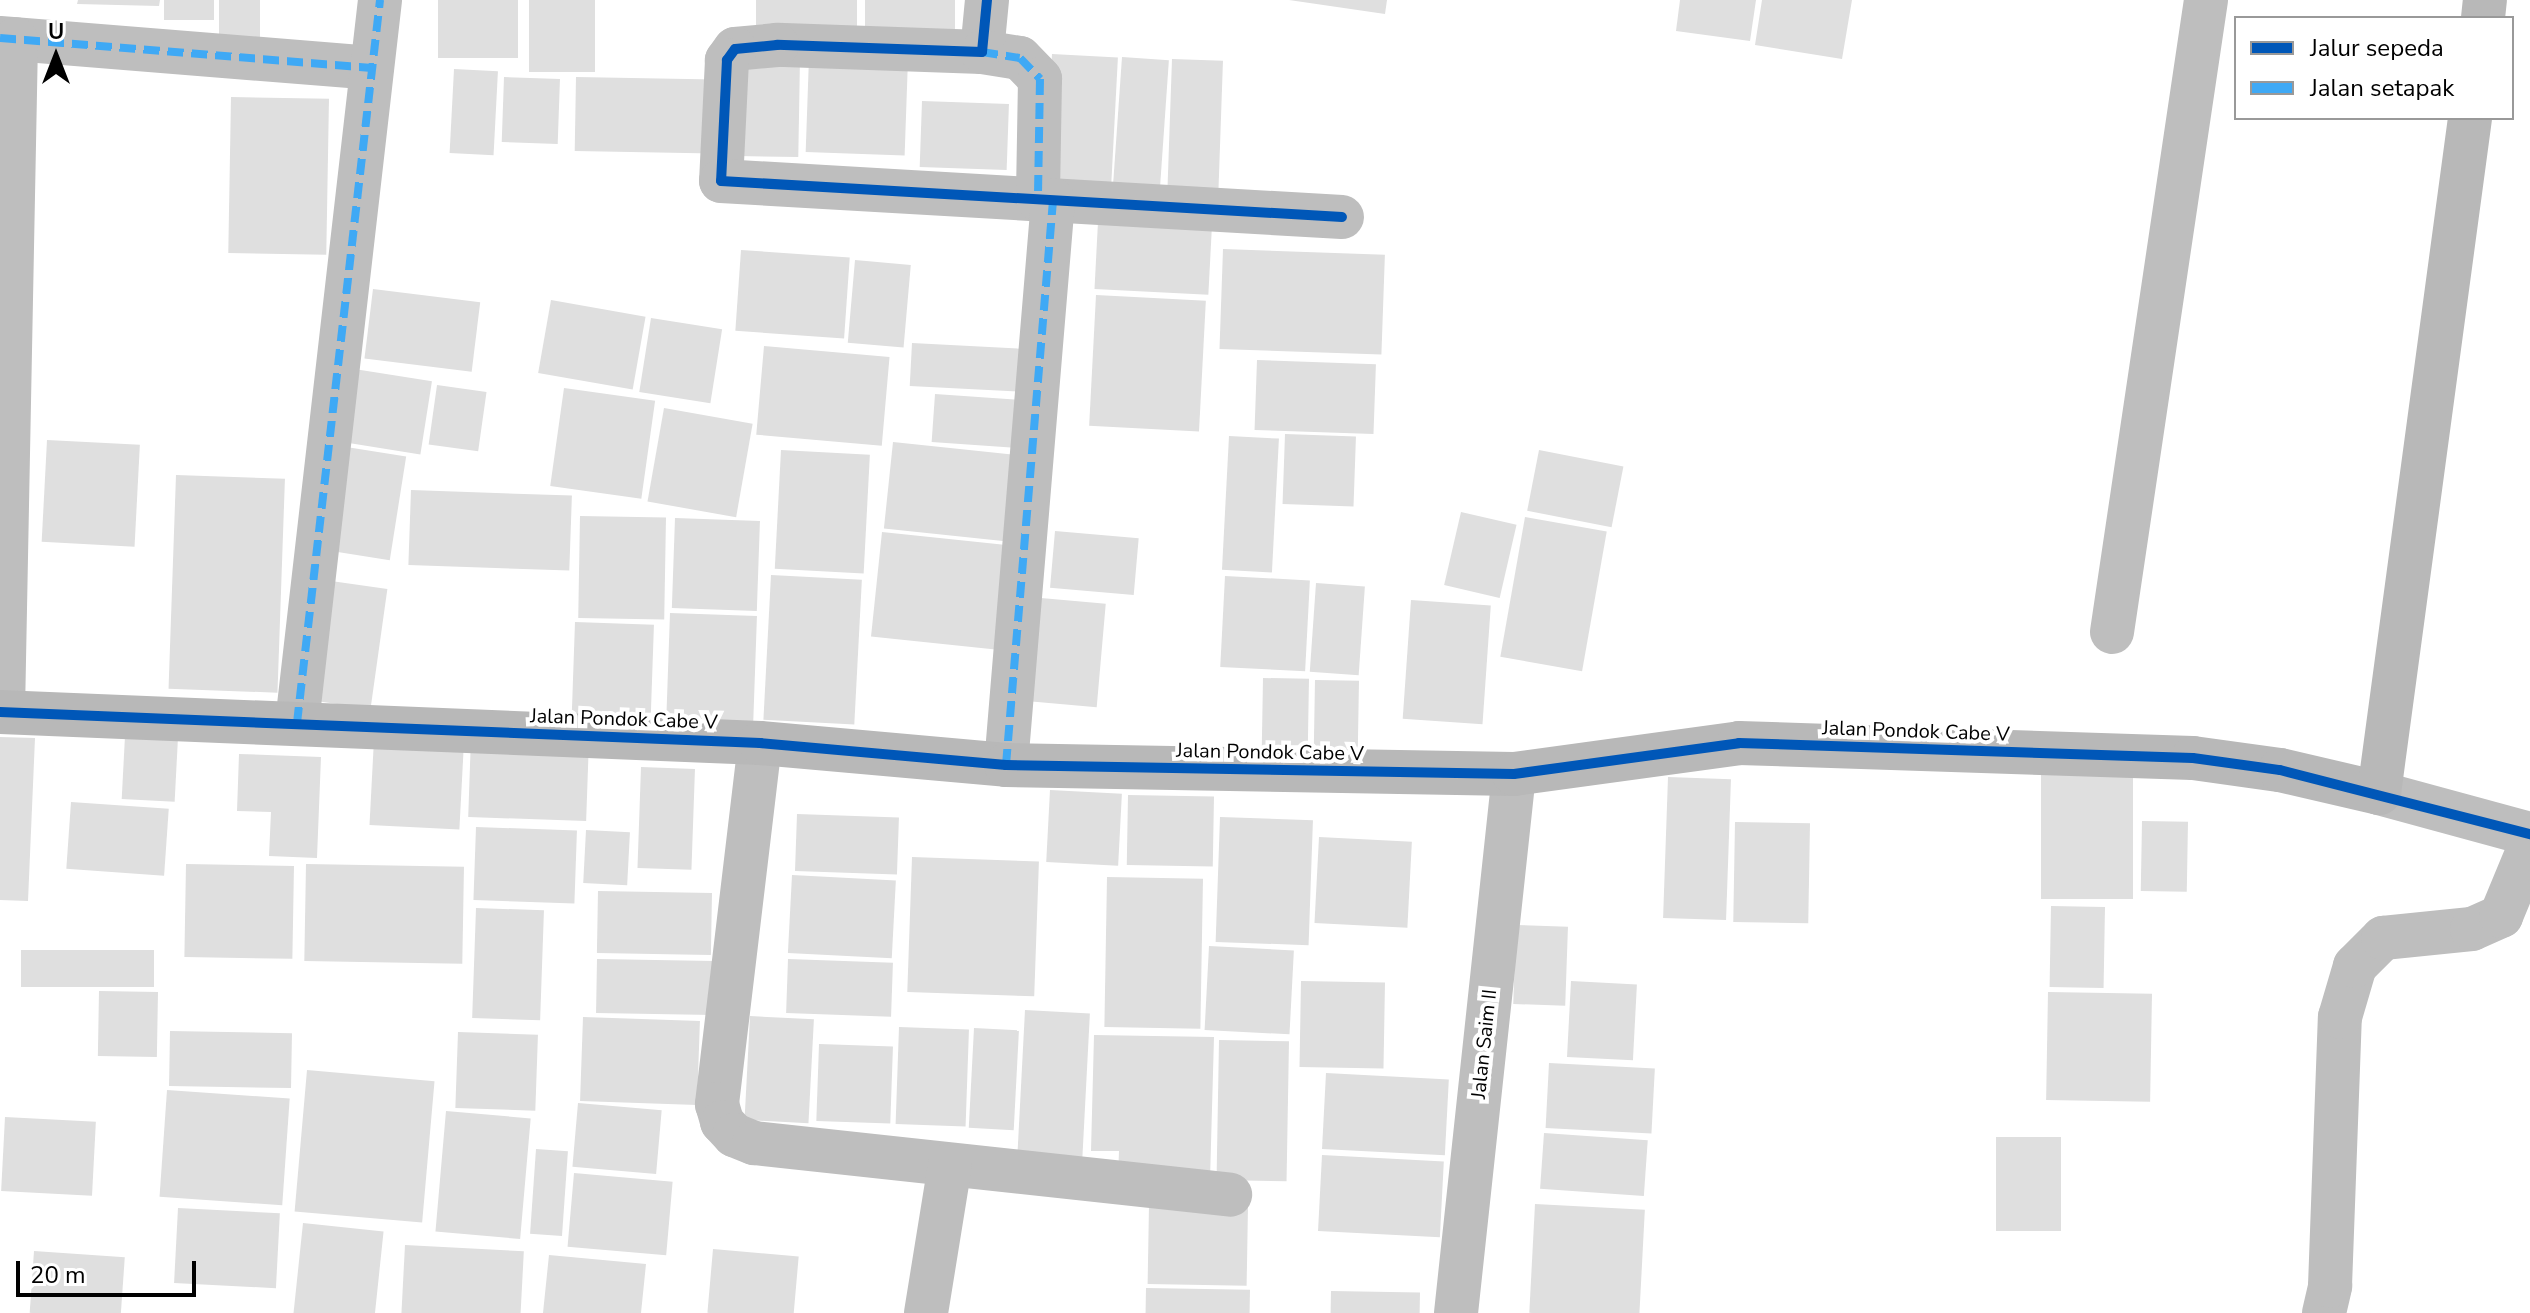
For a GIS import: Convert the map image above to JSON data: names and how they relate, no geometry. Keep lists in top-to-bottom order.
{
  "streets": {
    "street": ["Jalan Pondok Cabe V", "Jalan Saim II"]
  },
  "crossings": [
    ["Jalan Pondok Cabe V", "Jalan Saim II"]
  ],
  "legend": ["Jalur sepeda", "Jalan setapak"],
  "scale_bar": "20 m",
  "north": "top"
}
